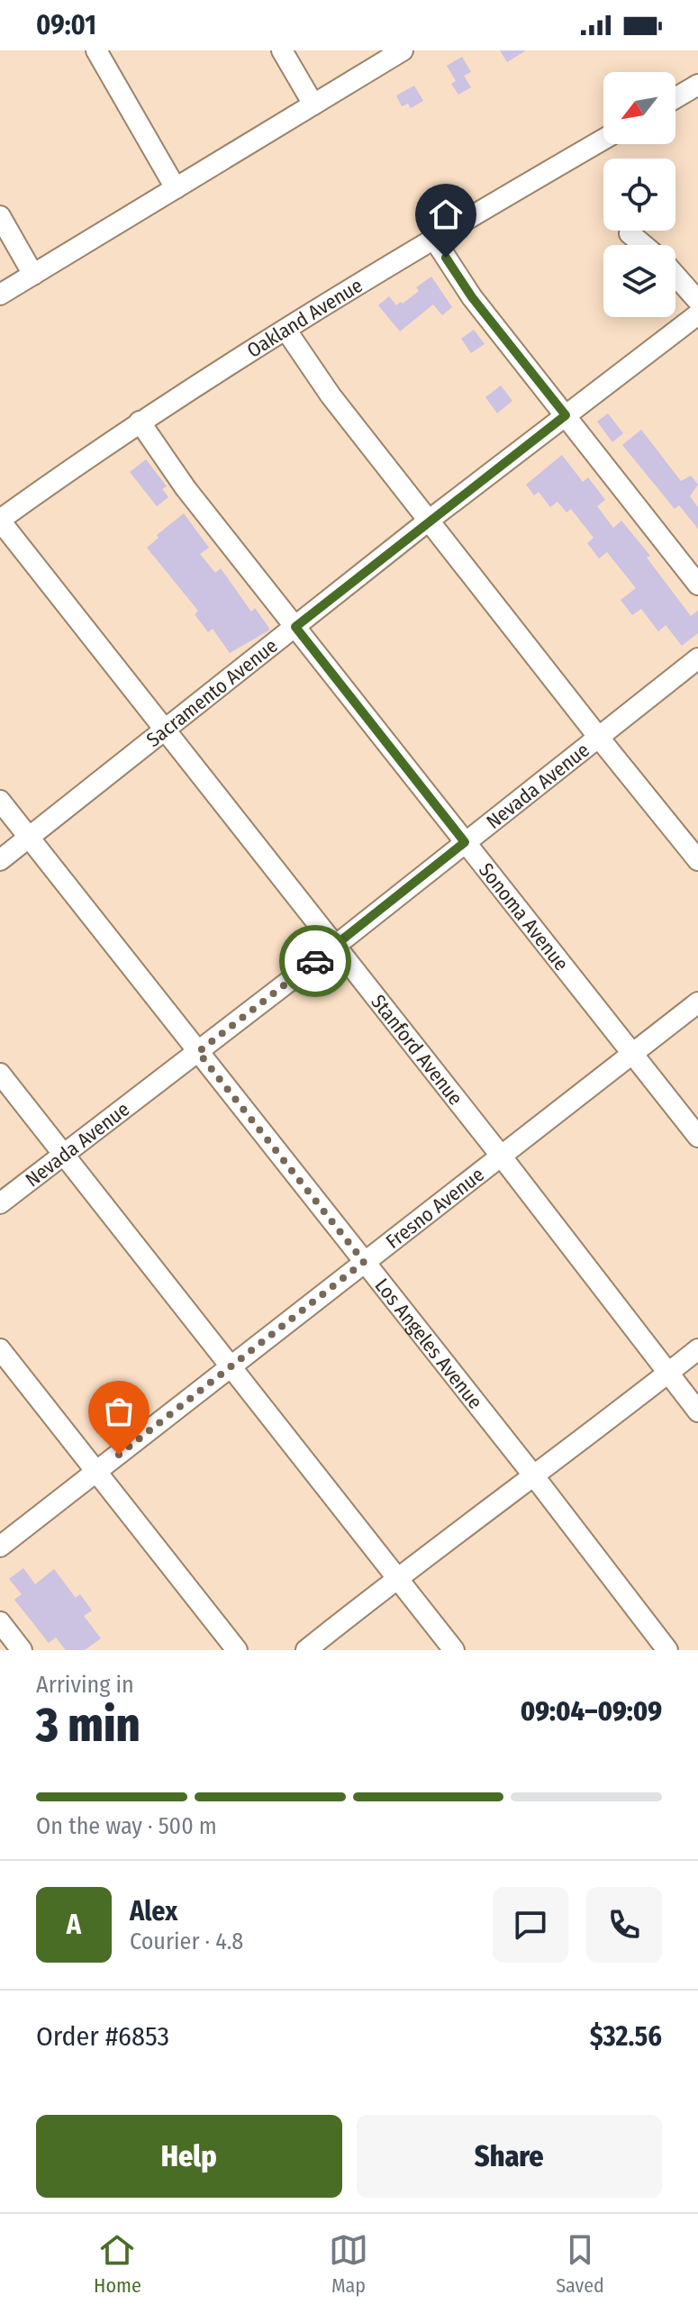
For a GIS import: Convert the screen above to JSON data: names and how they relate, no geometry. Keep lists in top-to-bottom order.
{
  "streets": {
    "street": [
      "Oakland Avenue",
      "Sacramento Avenue",
      "Nevada Avenue",
      "Sonoma Avenue",
      "Stanford Avenue",
      "Fresno Avenue",
      "Los Angeles Avenue"
    ]
  },
  "crossings": [
    ["Oakland Avenue", "Sonoma Avenue"],
    ["Oakland Avenue", "Stanford Avenue"],
    ["Sacramento Avenue", "Sonoma Avenue"],
    ["Sacramento Avenue", "Stanford Avenue"],
    ["Sacramento Avenue", "Los Angeles Avenue"],
    ["Nevada Avenue", "Sonoma Avenue"],
    ["Nevada Avenue", "Stanford Avenue"],
    ["Nevada Avenue", "Los Angeles Avenue"],
    ["Sonoma Avenue", "Fresno Avenue"],
    ["Stanford Avenue", "Fresno Avenue"],
    ["Fresno Avenue", "Los Angeles Avenue"]
  ],
  "north": "bottom left",
  "page": {
    "status": "09:01",
    "heading": ["3 min", "Arriving in", "09:04–09:09"],
    "panel": [
      "Alex",
      "Courier · 4.8",
      "Order #6853",
      "$32.56"
    ],
    "bar": "On the way · 500 m",
    "round": "A",
    "buttons": ["Help", "Share"],
    "tabs": ["Home", "Map", "Saved"]
  }
}
